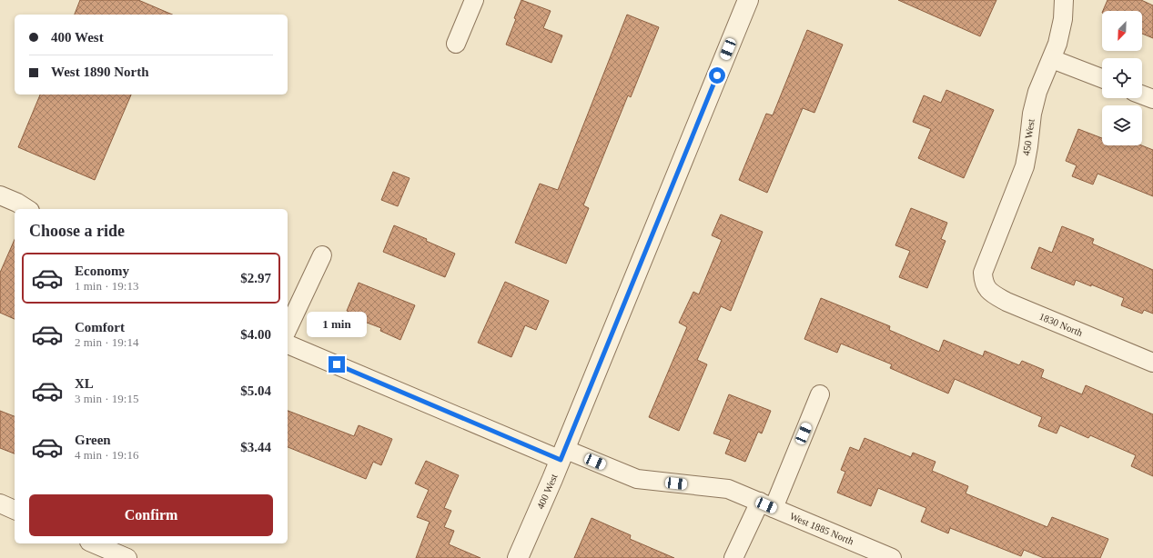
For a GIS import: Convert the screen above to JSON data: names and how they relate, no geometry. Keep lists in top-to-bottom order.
{
  "streets": {
    "street": [
      "450 West",
      "1830 North",
      "400 West",
      "West 1885 North"
    ]
  },
  "crossings": [
    ["450 West", "1830 North"],
    ["400 West", "West 1885 North"]
  ],
  "north": "bottom left",
  "page": {
    "banner": ["400 West", "West 1890 North"],
    "heading": "Choose a ride",
    "list": [
      {
        "name": "Economy",
        "note": "1 min · 19:13",
        "value": "$2.97"
      },
      {
        "name": "Comfort",
        "note": "2 min · 19:14",
        "value": "$4.00"
      },
      {
        "name": "XL",
        "note": "3 min · 19:15",
        "value": "$5.04"
      },
      {
        "name": "Green",
        "note": "4 min · 19:16",
        "value": "$3.44"
      }
    ],
    "bubble": "1 min",
    "buttons": "Confirm"
  }
}
